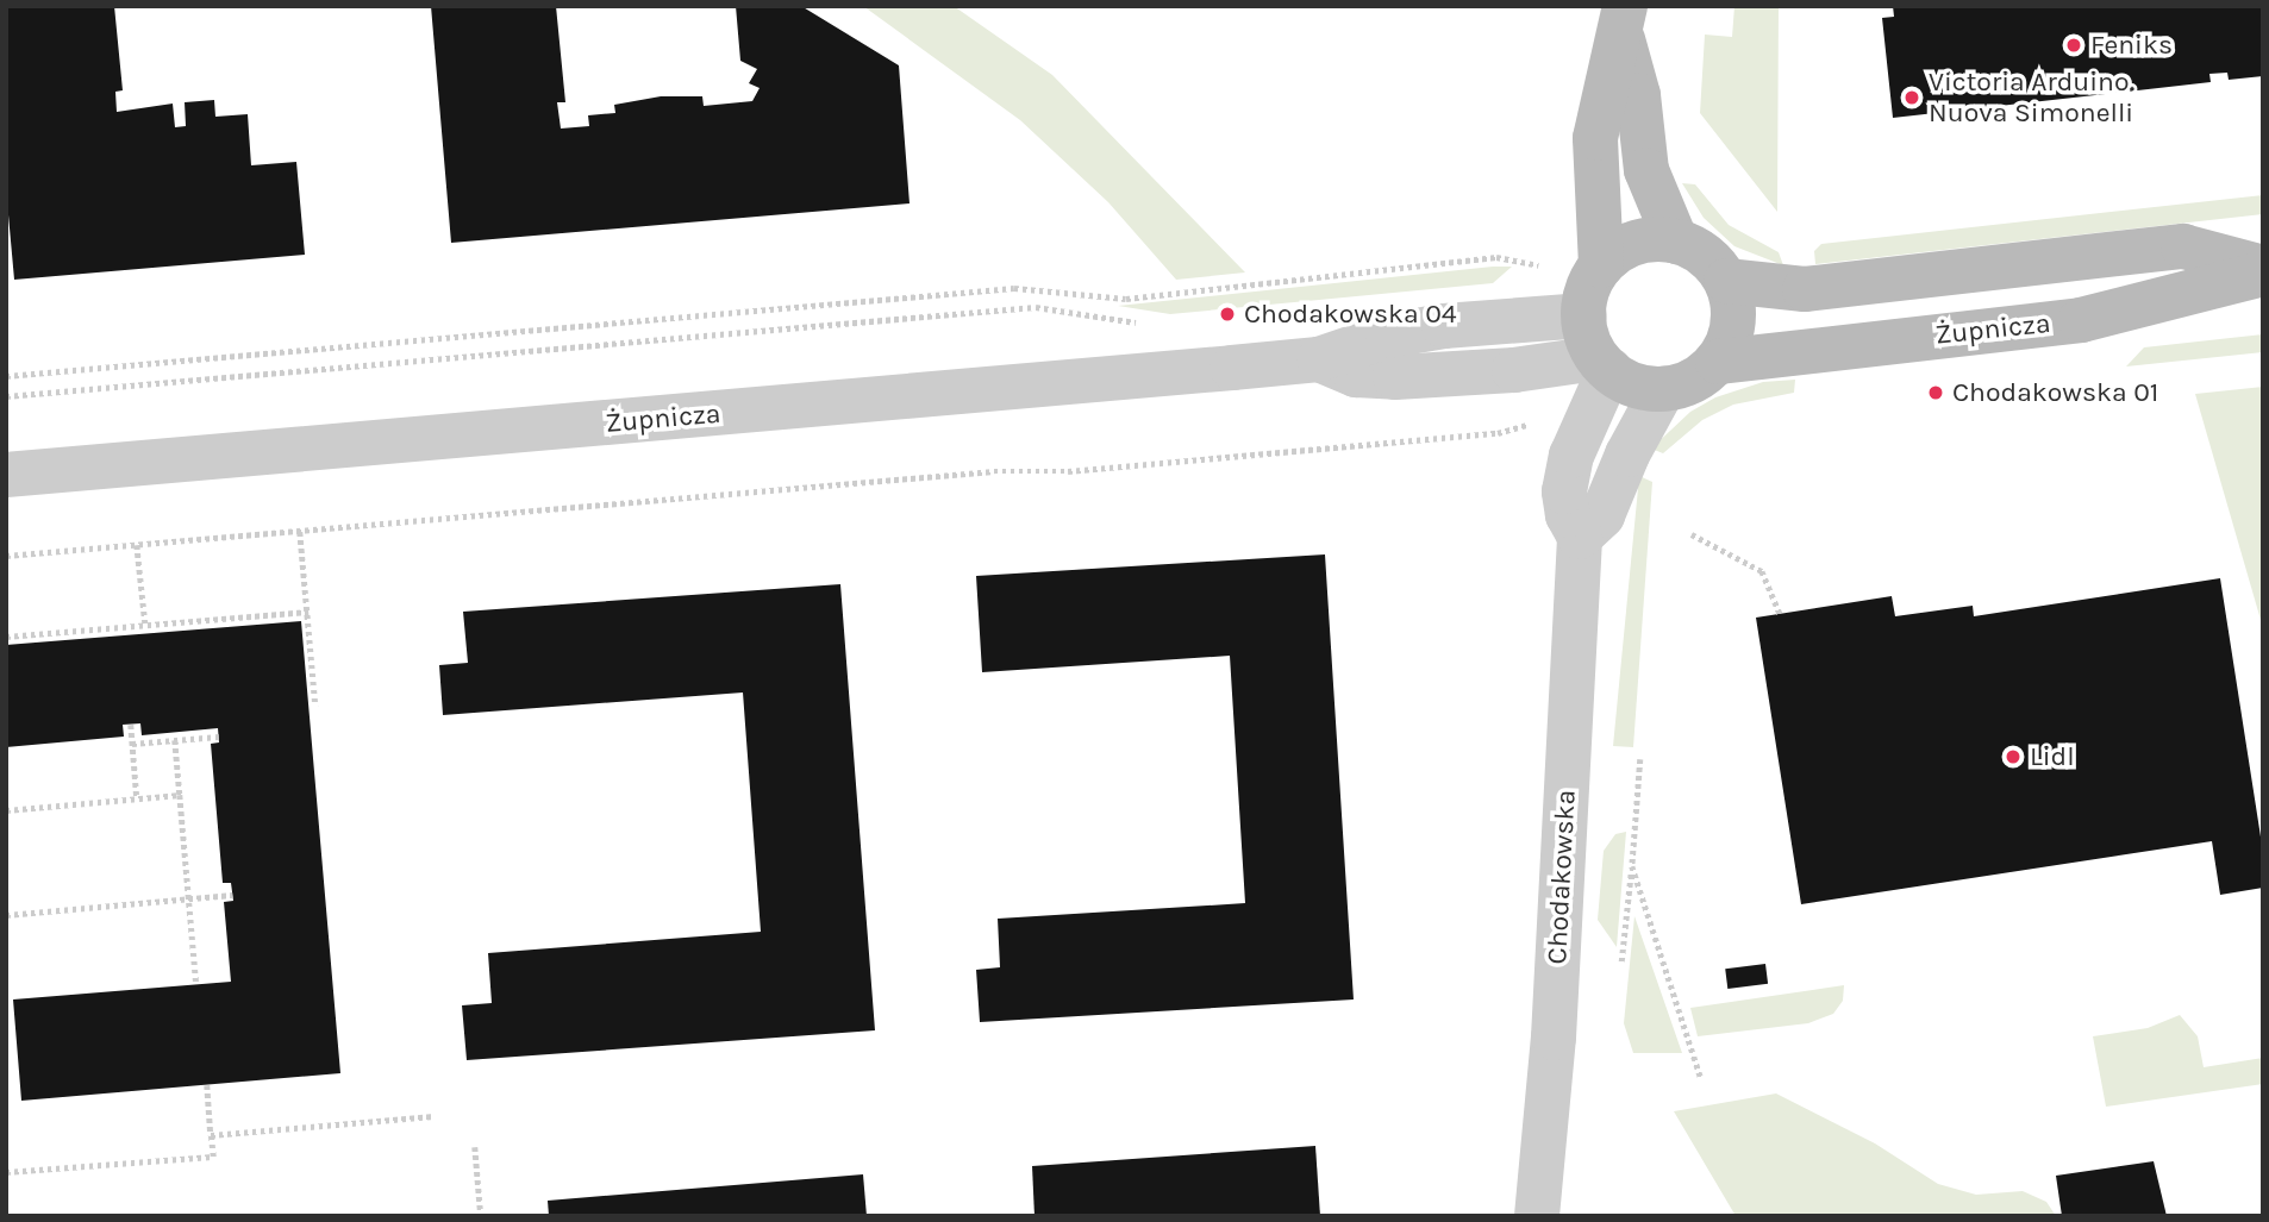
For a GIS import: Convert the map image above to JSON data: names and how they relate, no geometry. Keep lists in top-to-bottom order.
{
  "streets": {
    "street": ["Żupnicza", "Chodakowska"]
  },
  "crossings": [
    ["Żupnicza", "Chodakowska"]
  ],
  "places": [
    "Feniks",
    "Victoria Arduino. Nuova Simonelli",
    "Chodakowska 04",
    "Chodakowska 01",
    "Lidl"
  ]
}
